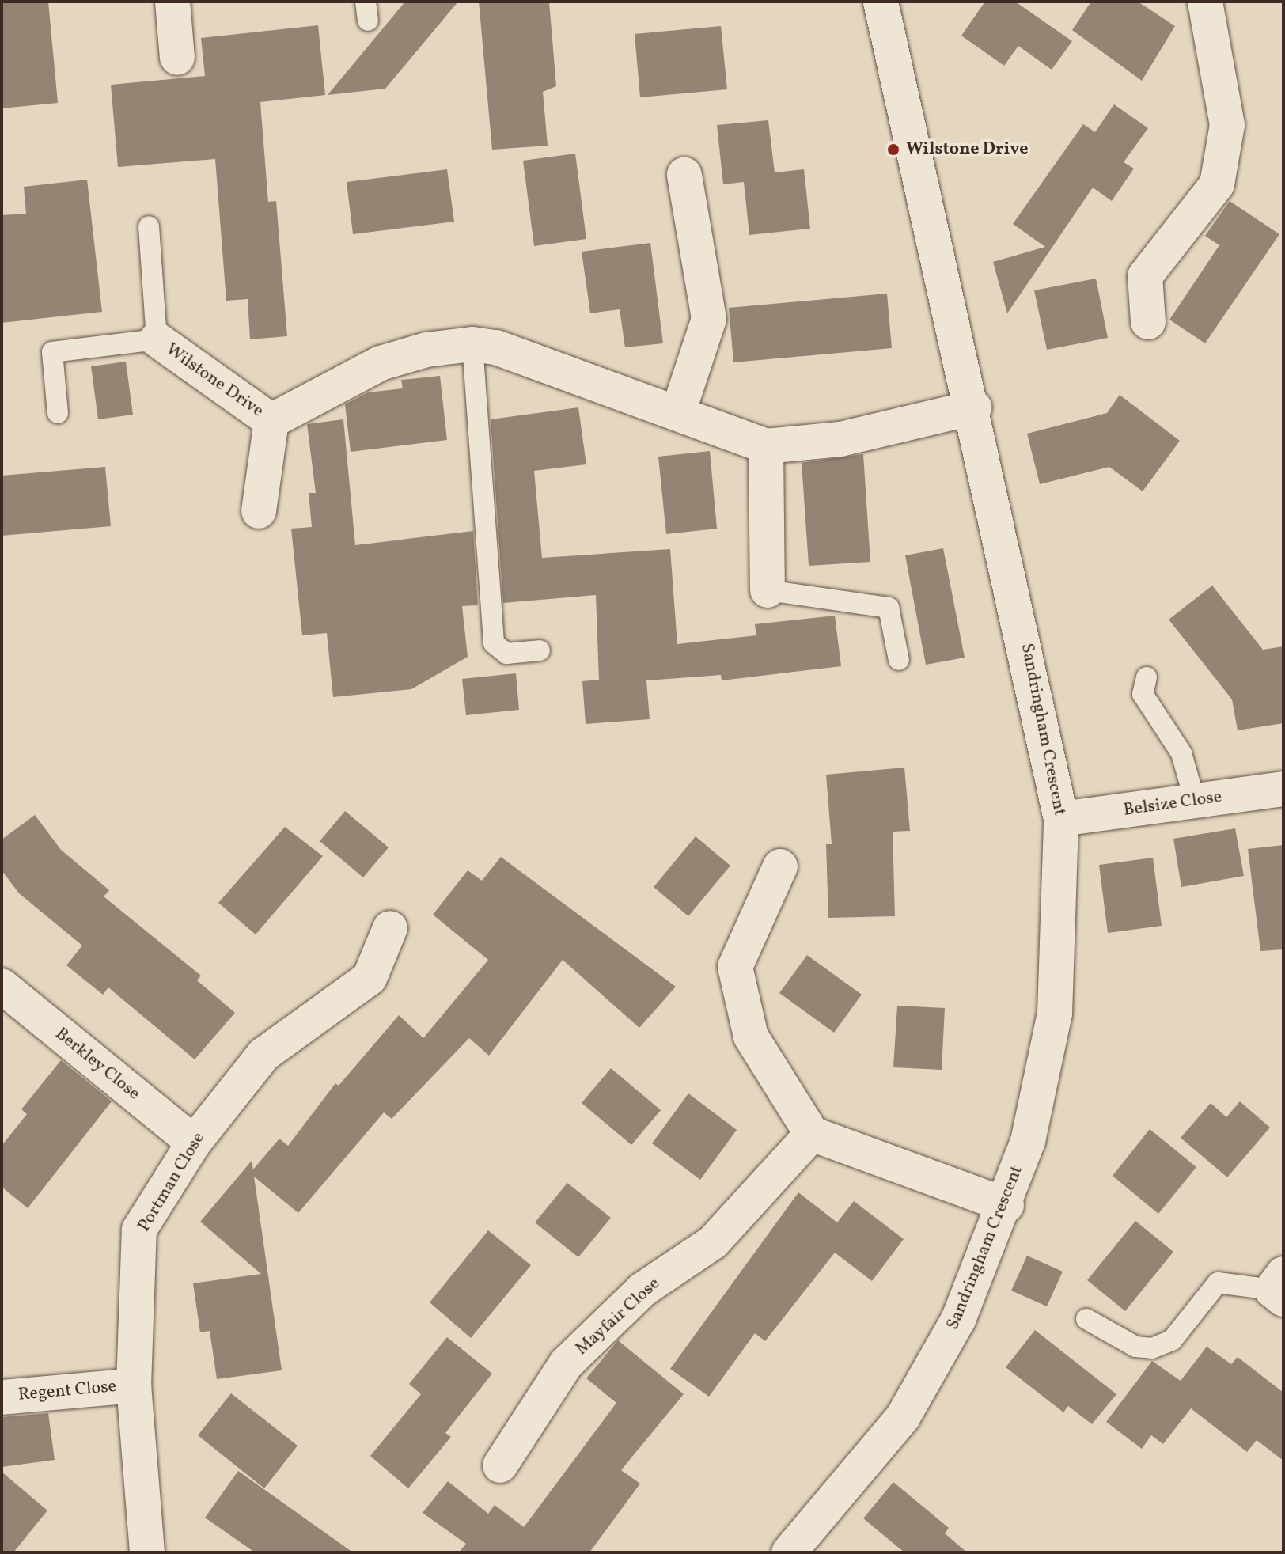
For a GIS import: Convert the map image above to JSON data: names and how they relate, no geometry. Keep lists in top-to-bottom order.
{
  "streets": {
    "street": [
      "Wilstone Drive",
      "Sandringham Crescent",
      "Belsize Close",
      "Berkley Close",
      "Portman Close",
      "Mayfair Close",
      "Regent Close"
    ]
  },
  "crossings": [
    ["Wilstone Drive", "Sandringham Crescent"],
    ["Sandringham Crescent", "Belsize Close"],
    ["Berkley Close", "Portman Close"],
    ["Portman Close", "Regent Close"]
  ],
  "places": ["Wilstone Drive"]
}
